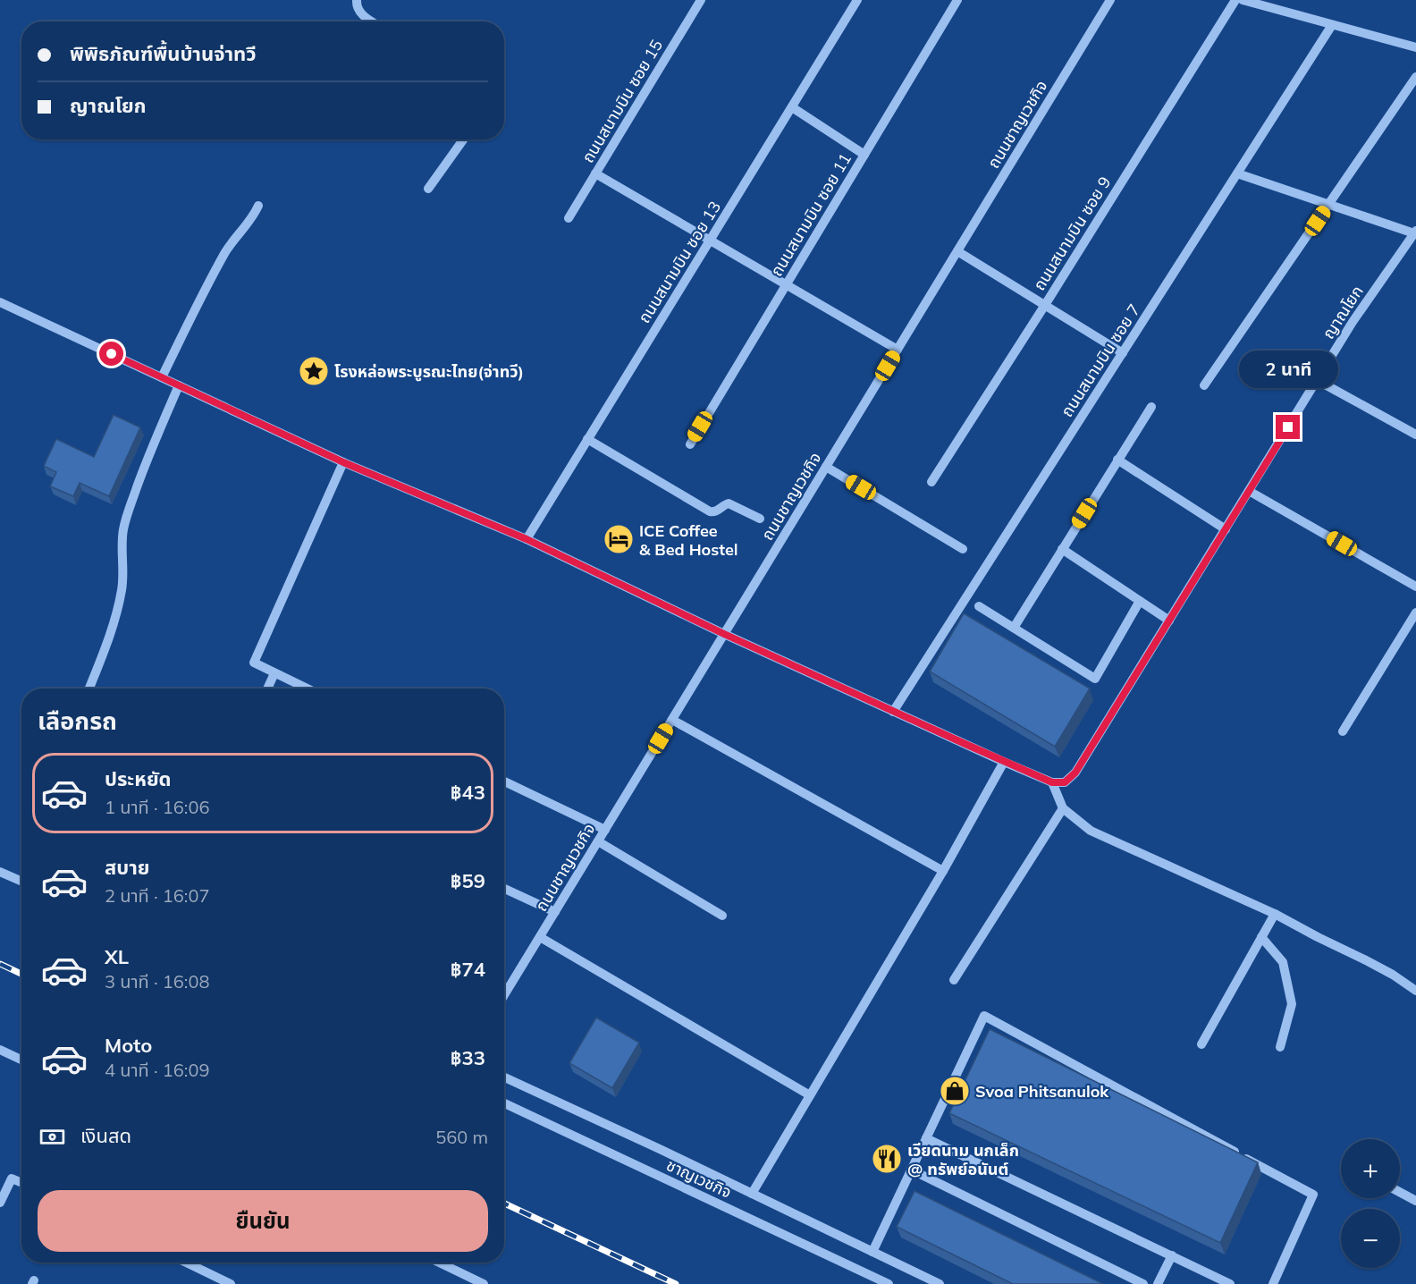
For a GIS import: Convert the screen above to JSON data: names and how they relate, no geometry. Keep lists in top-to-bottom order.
{
  "streets": {
    "street": [
      "ถนนสนามบิน ซอย 15",
      "ถนนชาญเวชกิจ",
      "ถนนสนามบิน ซอย 11",
      "ถนนสนามบิน ซอย 9",
      "ถนนสนามบิน ซอย 13",
      "ญาณโยก",
      "ถนนสนามบิน ซอย 7",
      "ชาญเวชกิจ"
    ]
  },
  "places": {
    "place": ["โรงหล่อพระบูรณะไทย(จ่าทวี)"],
    "hotel": ["ICE Coffee & Bed Hostel"],
    "shop": ["Svoa Phitsanulok"],
    "restaurant": ["เวียดนาม นกเล็ก @ ทรัพย์อนันต์"]
  },
  "page": {
    "banner": ["พิพิธภัณฑ์พื้นบ้านจ่าทวี", "ญาณโยก"],
    "bubble": "2 นาที",
    "heading": "เลือกรถ",
    "list": [
      {
        "name": "ประหยัด",
        "note": "1 นาที · 16:06",
        "value": "฿43"
      },
      {
        "name": "สบาย",
        "note": "2 นาที · 16:07",
        "value": "฿59"
      },
      {
        "name": "XL",
        "note": "3 นาที · 16:08",
        "value": "฿74"
      },
      {
        "name": "Moto",
        "note": "4 นาที · 16:09",
        "value": "฿33"
      }
    ],
    "pay": ["เงินสด", "560 m"],
    "map_buttons": ["+", "−"],
    "buttons": "ยืนยัน"
  }
}
